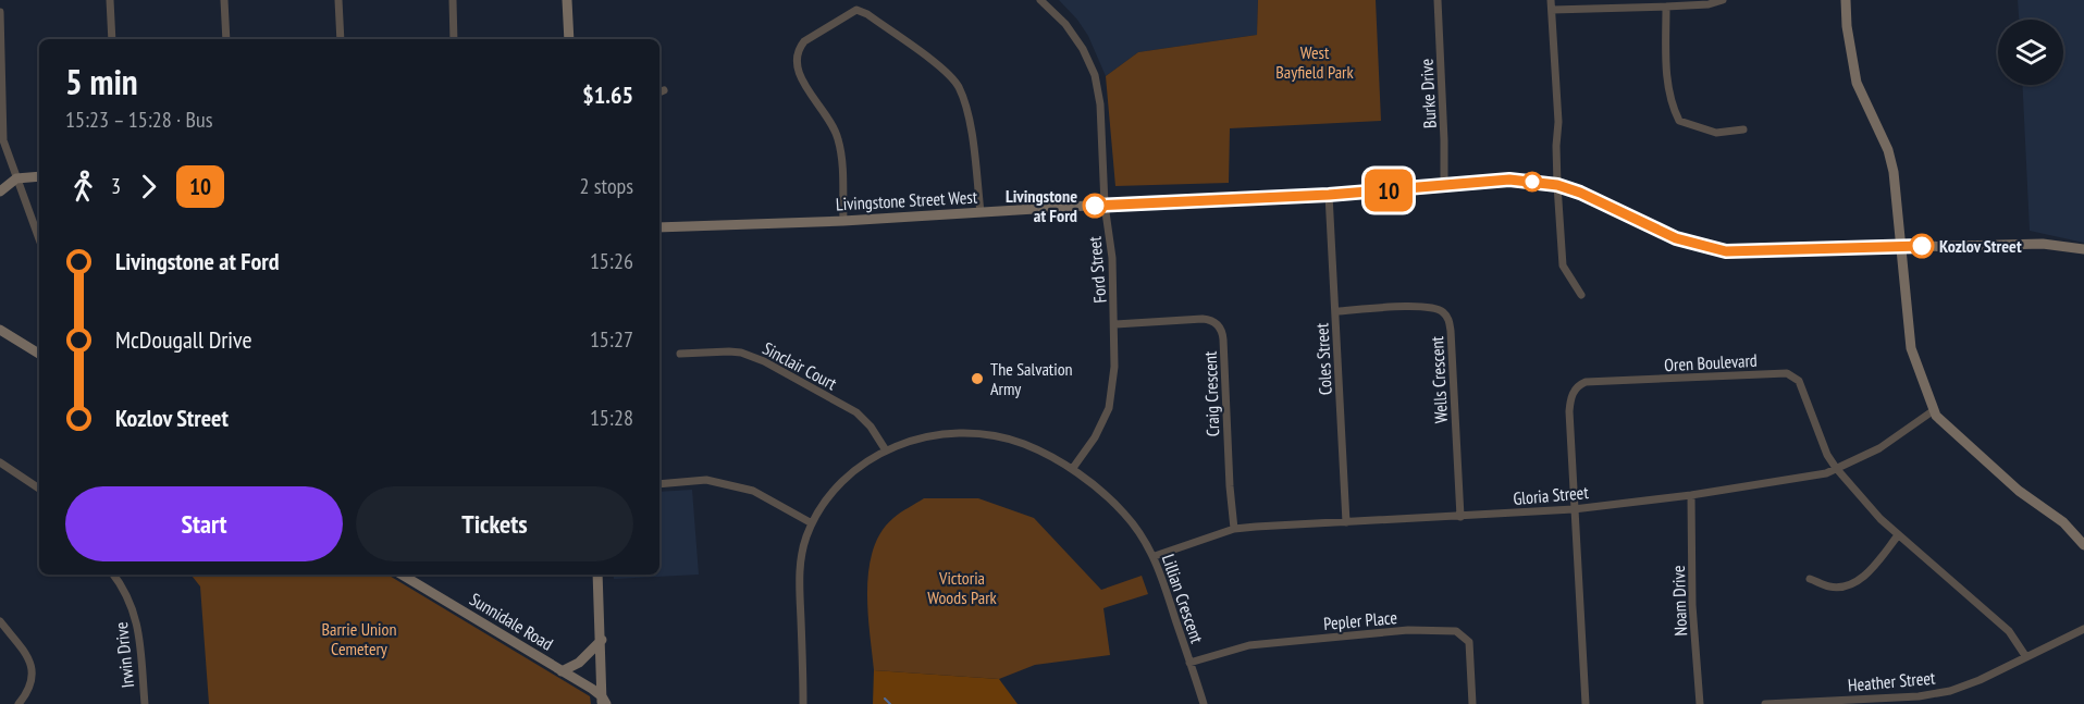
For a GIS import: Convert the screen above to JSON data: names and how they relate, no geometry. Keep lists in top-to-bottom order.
{
  "streets": {
    "street": [
      "Burke Drive",
      "Livingstone Street West",
      "Ford Street",
      "Coles Street",
      "Oren Boulevard",
      "Sinclair Court",
      "Wells Crescent",
      "Craig Crescent",
      "Gloria Street",
      "Lillian Crescent",
      "Noam Drive",
      "Pepler Place",
      "Sunnidale Road",
      "Irwin Drive",
      "Heather Street"
    ]
  },
  "crossings": [
    ["Burke Drive", "Livingstone Street West"],
    ["Livingstone Street West", "Ford Street"],
    ["Livingstone Street West", "Coles Street"],
    ["Ford Street", "Craig Crescent"],
    ["Ford Street", "Lillian Crescent"],
    ["Coles Street", "Wells Crescent"],
    ["Coles Street", "Gloria Street"],
    ["Oren Boulevard", "Gloria Street"],
    ["Oren Boulevard", "Heather Street"],
    ["Sinclair Court", "Lillian Crescent"],
    ["Wells Crescent", "Gloria Street"],
    ["Craig Crescent", "Gloria Street"],
    ["Gloria Street", "Lillian Crescent"],
    ["Gloria Street", "Noam Drive"],
    ["Lillian Crescent", "Pepler Place"]
  ],
  "parks": ["West Bayfield Park", "Victoria Woods Park", "Barrie Union Cemetery"],
  "places": ["Livingstone at Ford", "Kozlov Street", "The Salvation Army"],
  "lines": ["bus line 10"],
  "page": {
    "on_map": "10",
    "heading": ["5 min", "15:23 – 15:28 · Bus", "$1.65"],
    "legs": ["3", "10", "2 stops"],
    "list": [
      {
        "name": "Livingstone at Ford",
        "value": "15:26"
      },
      {
        "name": "McDougall Drive",
        "value": "15:27"
      },
      {
        "name": "Kozlov Street",
        "value": "15:28"
      }
    ],
    "buttons": ["Start", "Tickets"]
  }
}
